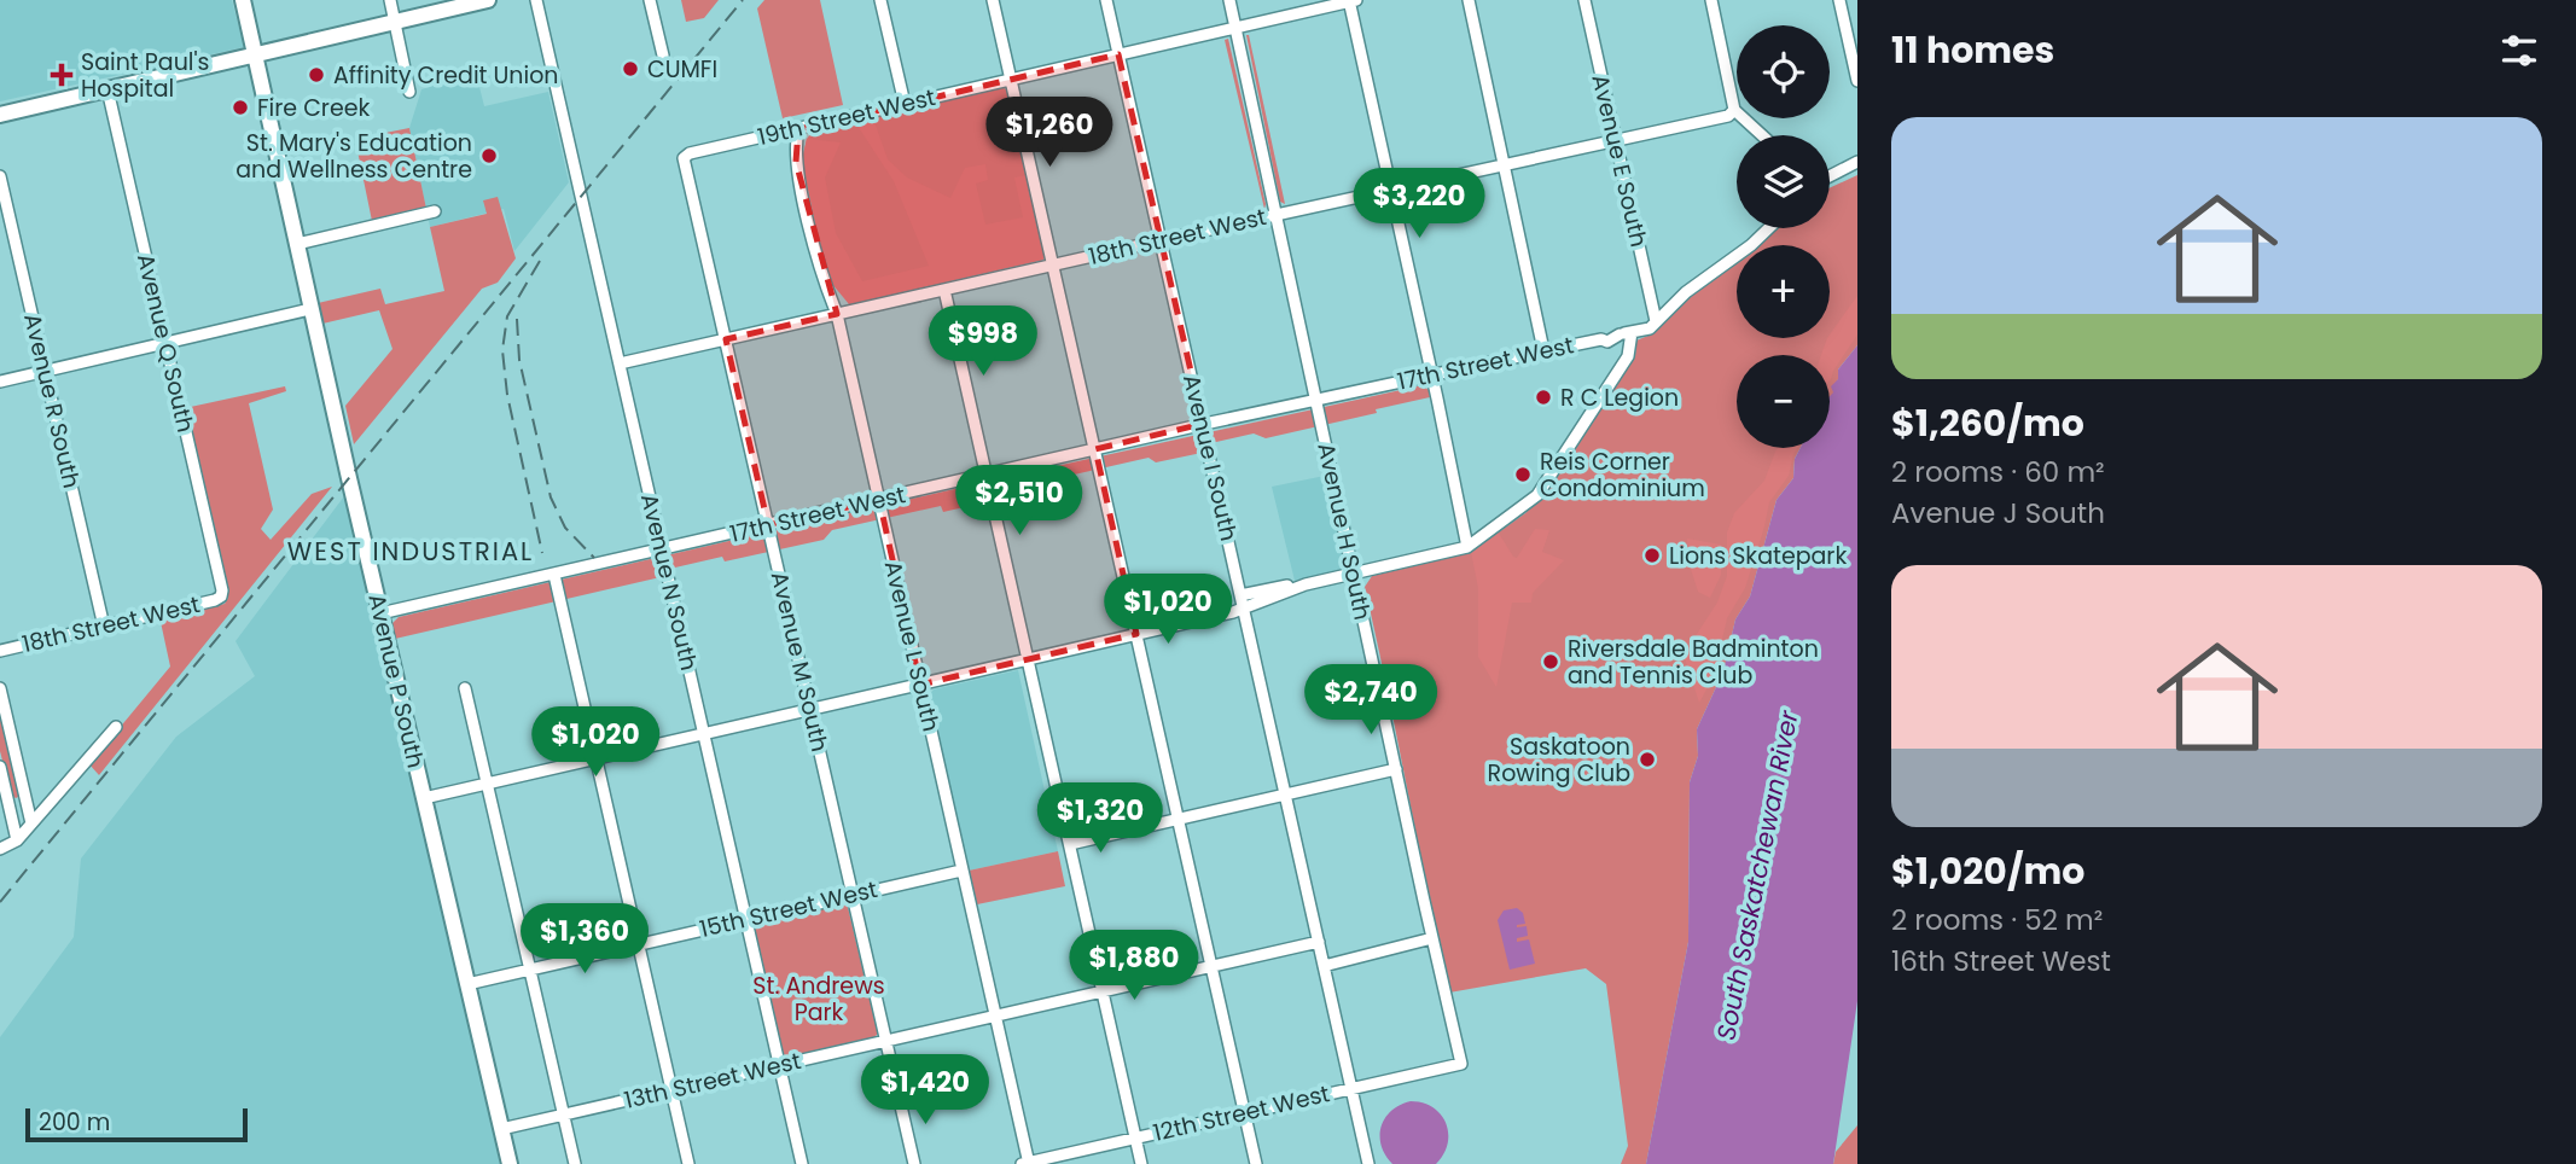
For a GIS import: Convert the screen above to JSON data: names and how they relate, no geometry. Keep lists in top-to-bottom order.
{
  "streets": {
    "main road": ["Avenue P South"],
    "street": [
      "19th Street West",
      "Avenue E South",
      "18th Street West",
      "Avenue Q South",
      "17th Street West",
      "Avenue R South",
      "Avenue I South",
      "Avenue H South",
      "Avenue N South",
      "Avenue L South",
      "Avenue M South",
      "15th Street West",
      "13th Street West",
      "12th Street West"
    ]
  },
  "crossings": [
    ["19th Street West", "Avenue I South"],
    ["19th Street West", "Avenue H South"],
    ["19th Street West", "Avenue L South"],
    ["19th Street West", "Avenue M South"],
    ["Avenue E South", "18th Street West"],
    ["Avenue E South", "17th Street West"],
    ["18th Street West", "Avenue Q South"],
    ["18th Street West", "Avenue R South"],
    ["18th Street West", "Avenue I South"],
    ["18th Street West", "Avenue H South"],
    ["18th Street West", "Avenue N South"],
    ["18th Street West", "Avenue L South"],
    ["18th Street West", "Avenue M South"],
    ["17th Street West", "Avenue I South"],
    ["17th Street West", "Avenue H South"],
    ["17th Street West", "Avenue N South"],
    ["17th Street West", "Avenue L South"],
    ["17th Street West", "Avenue M South"],
    ["17th Street West", "Avenue P South"],
    ["Avenue I South", "13th Street West"],
    ["Avenue I South", "12th Street West"],
    ["Avenue H South", "12th Street West"],
    ["Avenue N South", "15th Street West"],
    ["Avenue N South", "13th Street West"],
    ["Avenue L South", "15th Street West"],
    ["Avenue L South", "13th Street West"],
    ["Avenue L South", "12th Street West"],
    ["Avenue M South", "15th Street West"],
    ["Avenue M South", "13th Street West"],
    ["Avenue P South", "15th Street West"],
    ["Avenue P South", "13th Street West"]
  ],
  "districts": ["WEST INDUSTRIAL"],
  "water": ["South Saskatchewan River"],
  "parks": ["St. Andrews Park"],
  "places": {
    "other": [
      "CUMFI",
      "Affinity Credit Union",
      "Fire Creek",
      "St. Mary's Education and Wellness Centre",
      "R C Legion",
      "Reis Corner Condominium",
      "Lions Skatepark",
      "Riversdale Badminton and Tennis Club",
      "Saskatoon Rowing Club"
    ],
    "health": ["Saint Paul's Hospital"]
  },
  "scale_bar": "200 m",
  "page": {
    "heading": "11 homes",
    "map_buttons": ["+", "−"],
    "price": [
      "$1,260",
      "$3,220",
      "$998",
      "$2,510",
      "$1,020",
      "$2,740",
      "$1,020",
      "$1,320",
      "$1,360",
      "$1,880",
      "$1,420"
    ],
    "list": [
      {
        "name": "$1,260/mo",
        "note": "2 rooms · 60 m² · Avenue J South"
      },
      {
        "name": "$1,020/mo",
        "note": "2 rooms · 52 m² · 16th Street West"
      }
    ],
    "scale": "200 m"
  }
}
